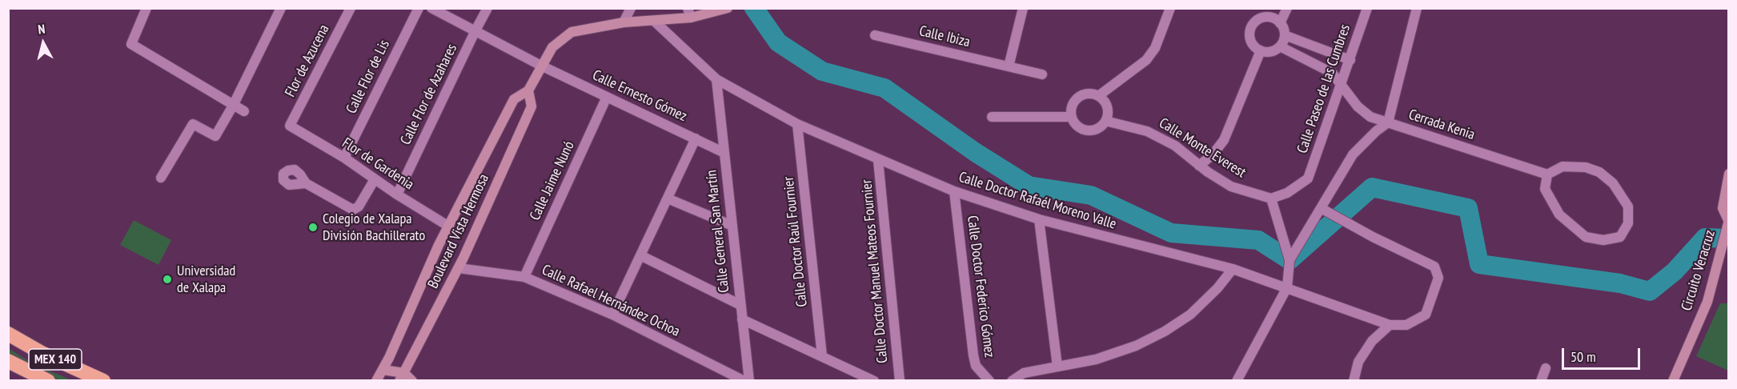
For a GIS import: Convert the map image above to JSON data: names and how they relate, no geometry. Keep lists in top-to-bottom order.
{
  "streets": {
    "highway": ["MEX 140"],
    "street": [
      "Calle Ibiza",
      "Flor de Azucena",
      "Calle Flor de Lis",
      "Calle Paseo de las Cumbres",
      "Calle Flor de Azahares",
      "Calle Ernesto Gómez",
      "Cerrada Kenia",
      "Calle Monte Everest",
      "Flor de Gardenia",
      "Calle Jaime Nunó",
      "Calle Doctor Rafaél Moreno Valle",
      "Boulevard Vista Hermosa",
      "Calle General San Martín",
      "Calle Doctor Raúl Fournier",
      "Circuito Veracruz",
      "Calle Doctor Manuel Mateos Fournier",
      "Calle Doctor Federico Gómez",
      "Calle Rafael Hernández Ochoa"
    ]
  },
  "crossings": [
    ["Flor de Azucena", "Flor de Gardenia"],
    ["Calle Flor de Lis", "Flor de Gardenia"],
    ["Calle Paseo de las Cumbres", "Cerrada Kenia"],
    ["Calle Paseo de las Cumbres", "Calle Monte Everest"],
    ["Calle Flor de Azahares", "Calle Ernesto Gómez"],
    ["Calle Flor de Azahares", "Flor de Gardenia"],
    ["Calle Ernesto Gómez", "Calle Jaime Nunó"],
    ["Calle Ernesto Gómez", "Boulevard Vista Hermosa"],
    ["Calle Ernesto Gómez", "Calle General San Martín"],
    ["Flor de Gardenia", "Boulevard Vista Hermosa"],
    ["Calle Jaime Nunó", "Calle Rafael Hernández Ochoa"],
    ["Calle Doctor Rafaél Moreno Valle", "Boulevard Vista Hermosa"],
    ["Calle Doctor Rafaél Moreno Valle", "Calle General San Martín"],
    ["Calle Doctor Rafaél Moreno Valle", "Calle Doctor Raúl Fournier"],
    ["Calle Doctor Rafaél Moreno Valle", "Calle Doctor Manuel Mateos Fournier"],
    ["Calle Doctor Rafaél Moreno Valle", "Calle Doctor Federico Gómez"],
    ["Boulevard Vista Hermosa", "Calle Rafael Hernández Ochoa"]
  ],
  "places": ["Colegio de Xalapa División Bachillerato", "Universidad de Xalapa"],
  "scale_bar": "50 m",
  "north": "top"
}
